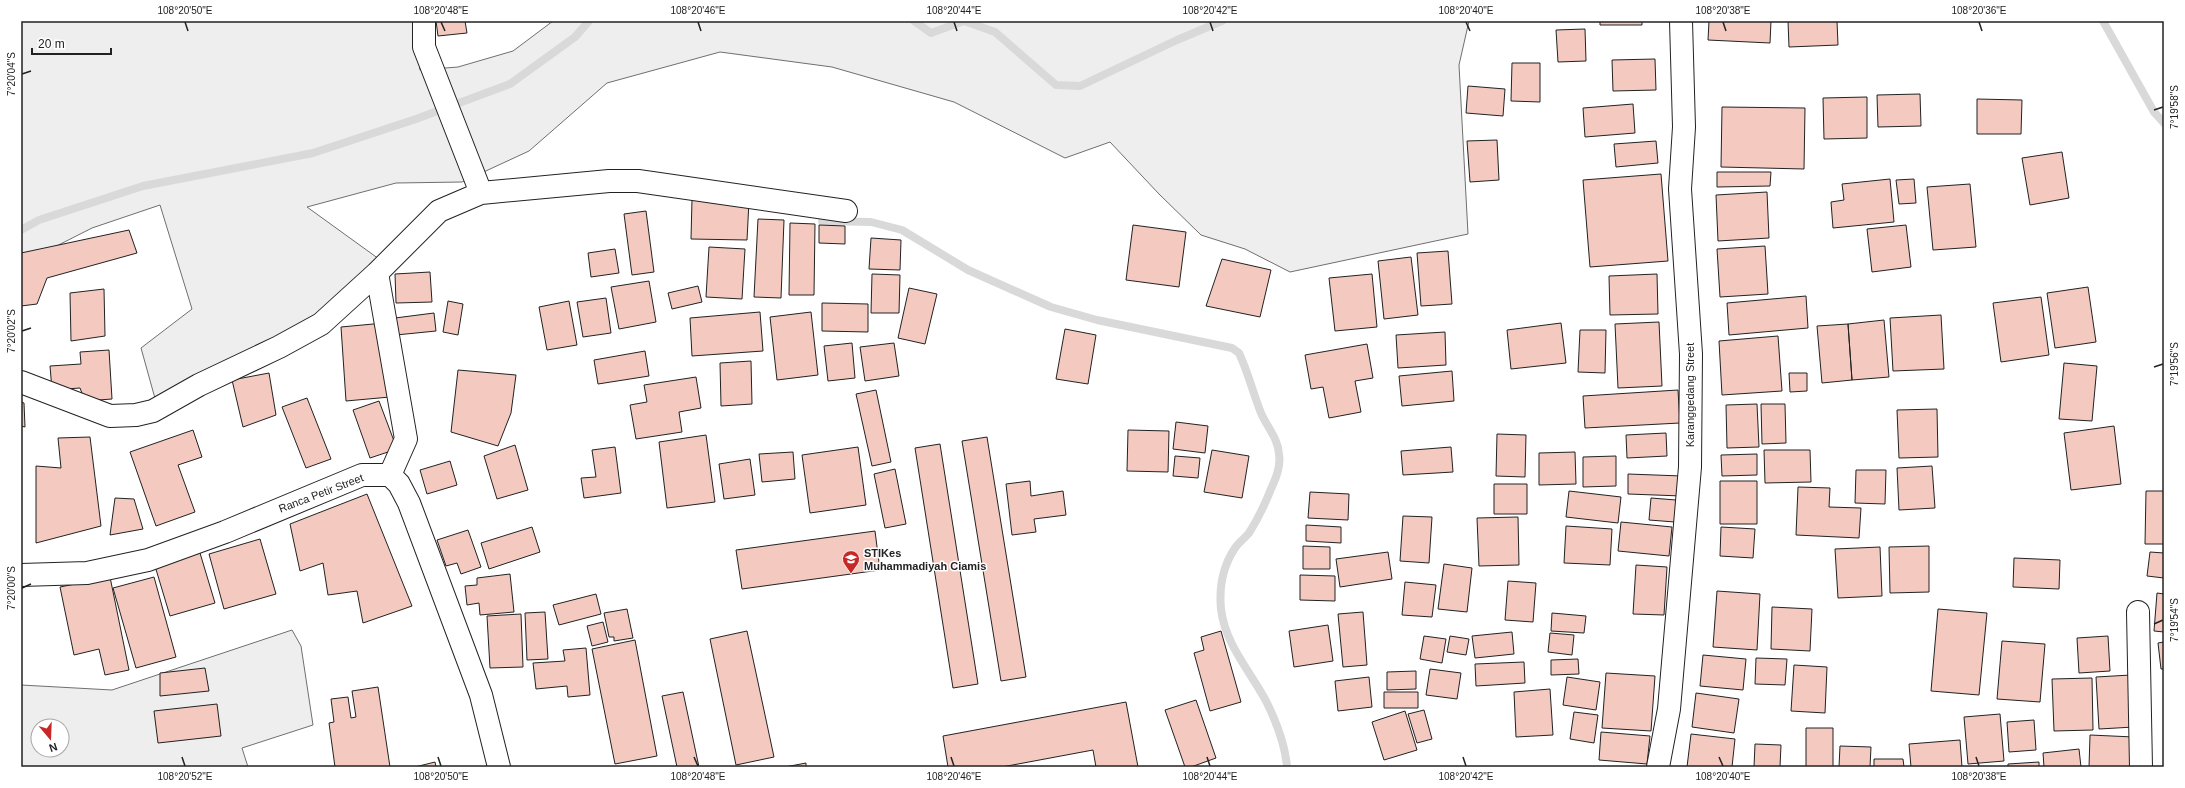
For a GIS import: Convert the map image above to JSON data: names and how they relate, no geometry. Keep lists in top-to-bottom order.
{
  "streets": {
    "street": ["Karanggedang Street", "Ranca Petir Street"]
  },
  "places": {
    "school or university": ["STIKes Muhammadiyah Ciamis"]
  },
  "scale_bar": "20 m",
  "north": "bottom",
  "coordinates": [
    "108°20'50\"E",
    "108°20'48\"E",
    "108°20'46\"E",
    "108°20'44\"E",
    "108°20'42\"E",
    "108°20'40\"E",
    "108°20'38\"E",
    "108°20'36\"E",
    "7°20'04\"S",
    "7°19'58\"S",
    "7°20'02\"S",
    "7°19'56\"S",
    "7°20'00\"S",
    "7°19'54\"S",
    "108°20'52\"E"
  ]
}
